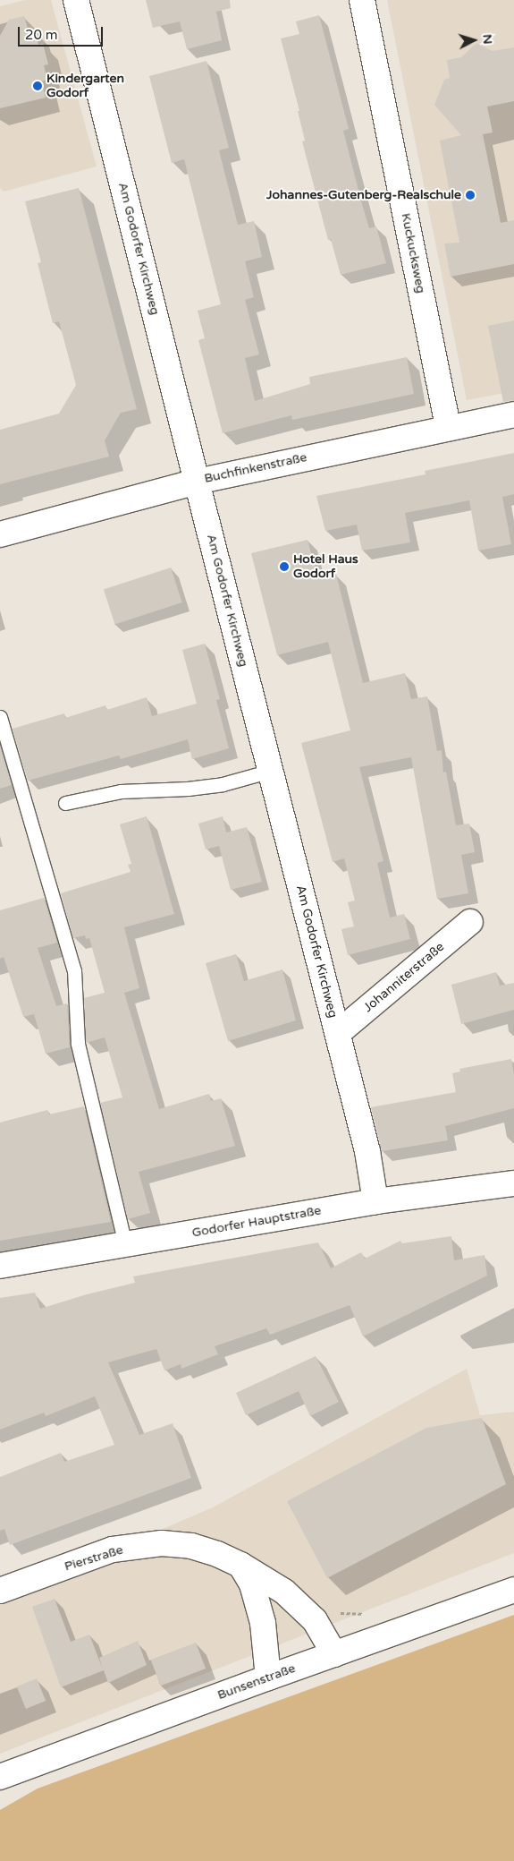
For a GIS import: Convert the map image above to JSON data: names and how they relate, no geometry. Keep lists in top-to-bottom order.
{
  "streets": {
    "street": [
      "Am Godorfer Kirchweg",
      "Kuckucksweg",
      "Buchfinkenstraße",
      "Johanniterstraße",
      "Godorfer Hauptstraße",
      "Pierstraße",
      "Bunsenstraße"
    ]
  },
  "crossings": [
    ["Am Godorfer Kirchweg", "Buchfinkenstraße"],
    ["Am Godorfer Kirchweg", "Johanniterstraße"],
    ["Am Godorfer Kirchweg", "Godorfer Hauptstraße"],
    ["Kuckucksweg", "Buchfinkenstraße"],
    ["Pierstraße", "Bunsenstraße"]
  ],
  "places": ["Kindergarten Godorf", "Johannes-Gutenberg-Realschule", "Hotel Haus Godorf"],
  "scale_bar": "20 m",
  "north": "right"
}
